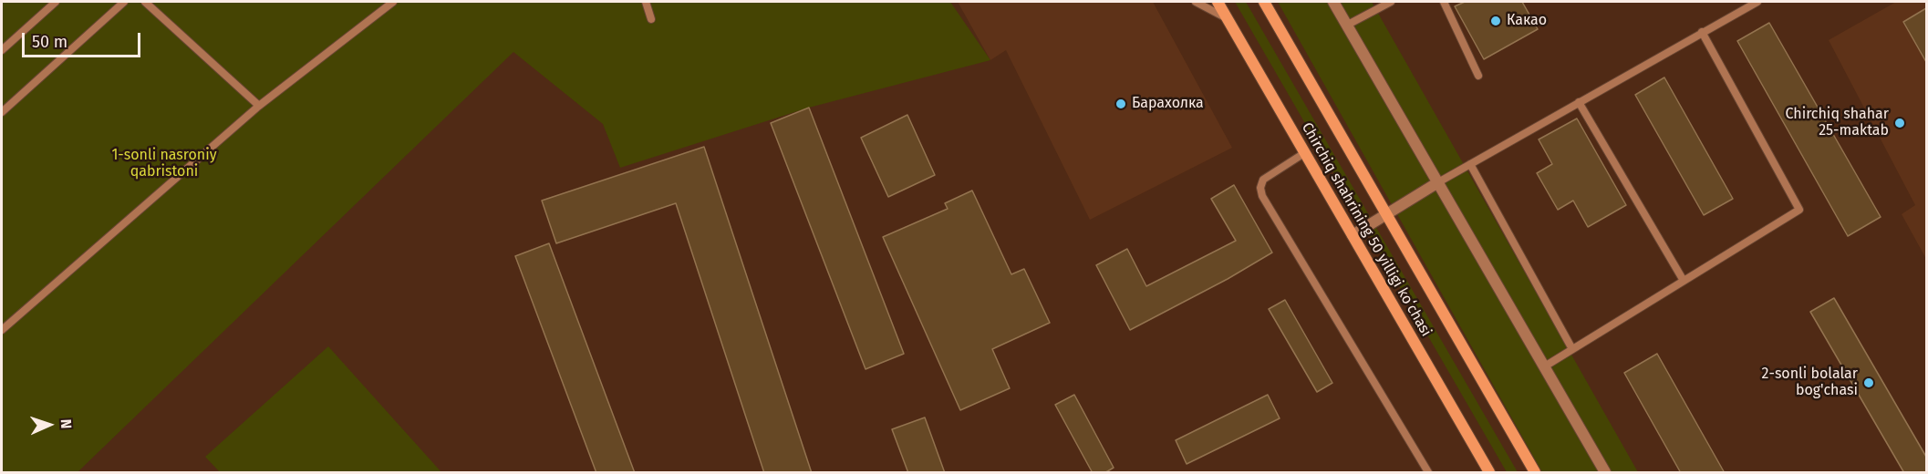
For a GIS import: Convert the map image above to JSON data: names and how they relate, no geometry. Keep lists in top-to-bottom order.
{
  "streets": {
    "main road": ["Chirchiq shahrining 50 yilligi koʻchasi"]
  },
  "parks": ["1-sonli nasroniy qabristoni"],
  "places": [
    "Какао",
    "Барахолка",
    "Chirchiq shahar 25-maktab",
    "2-sonli bolalar bog'chasi"
  ],
  "scale_bar": "50 m",
  "north": "right"
}
